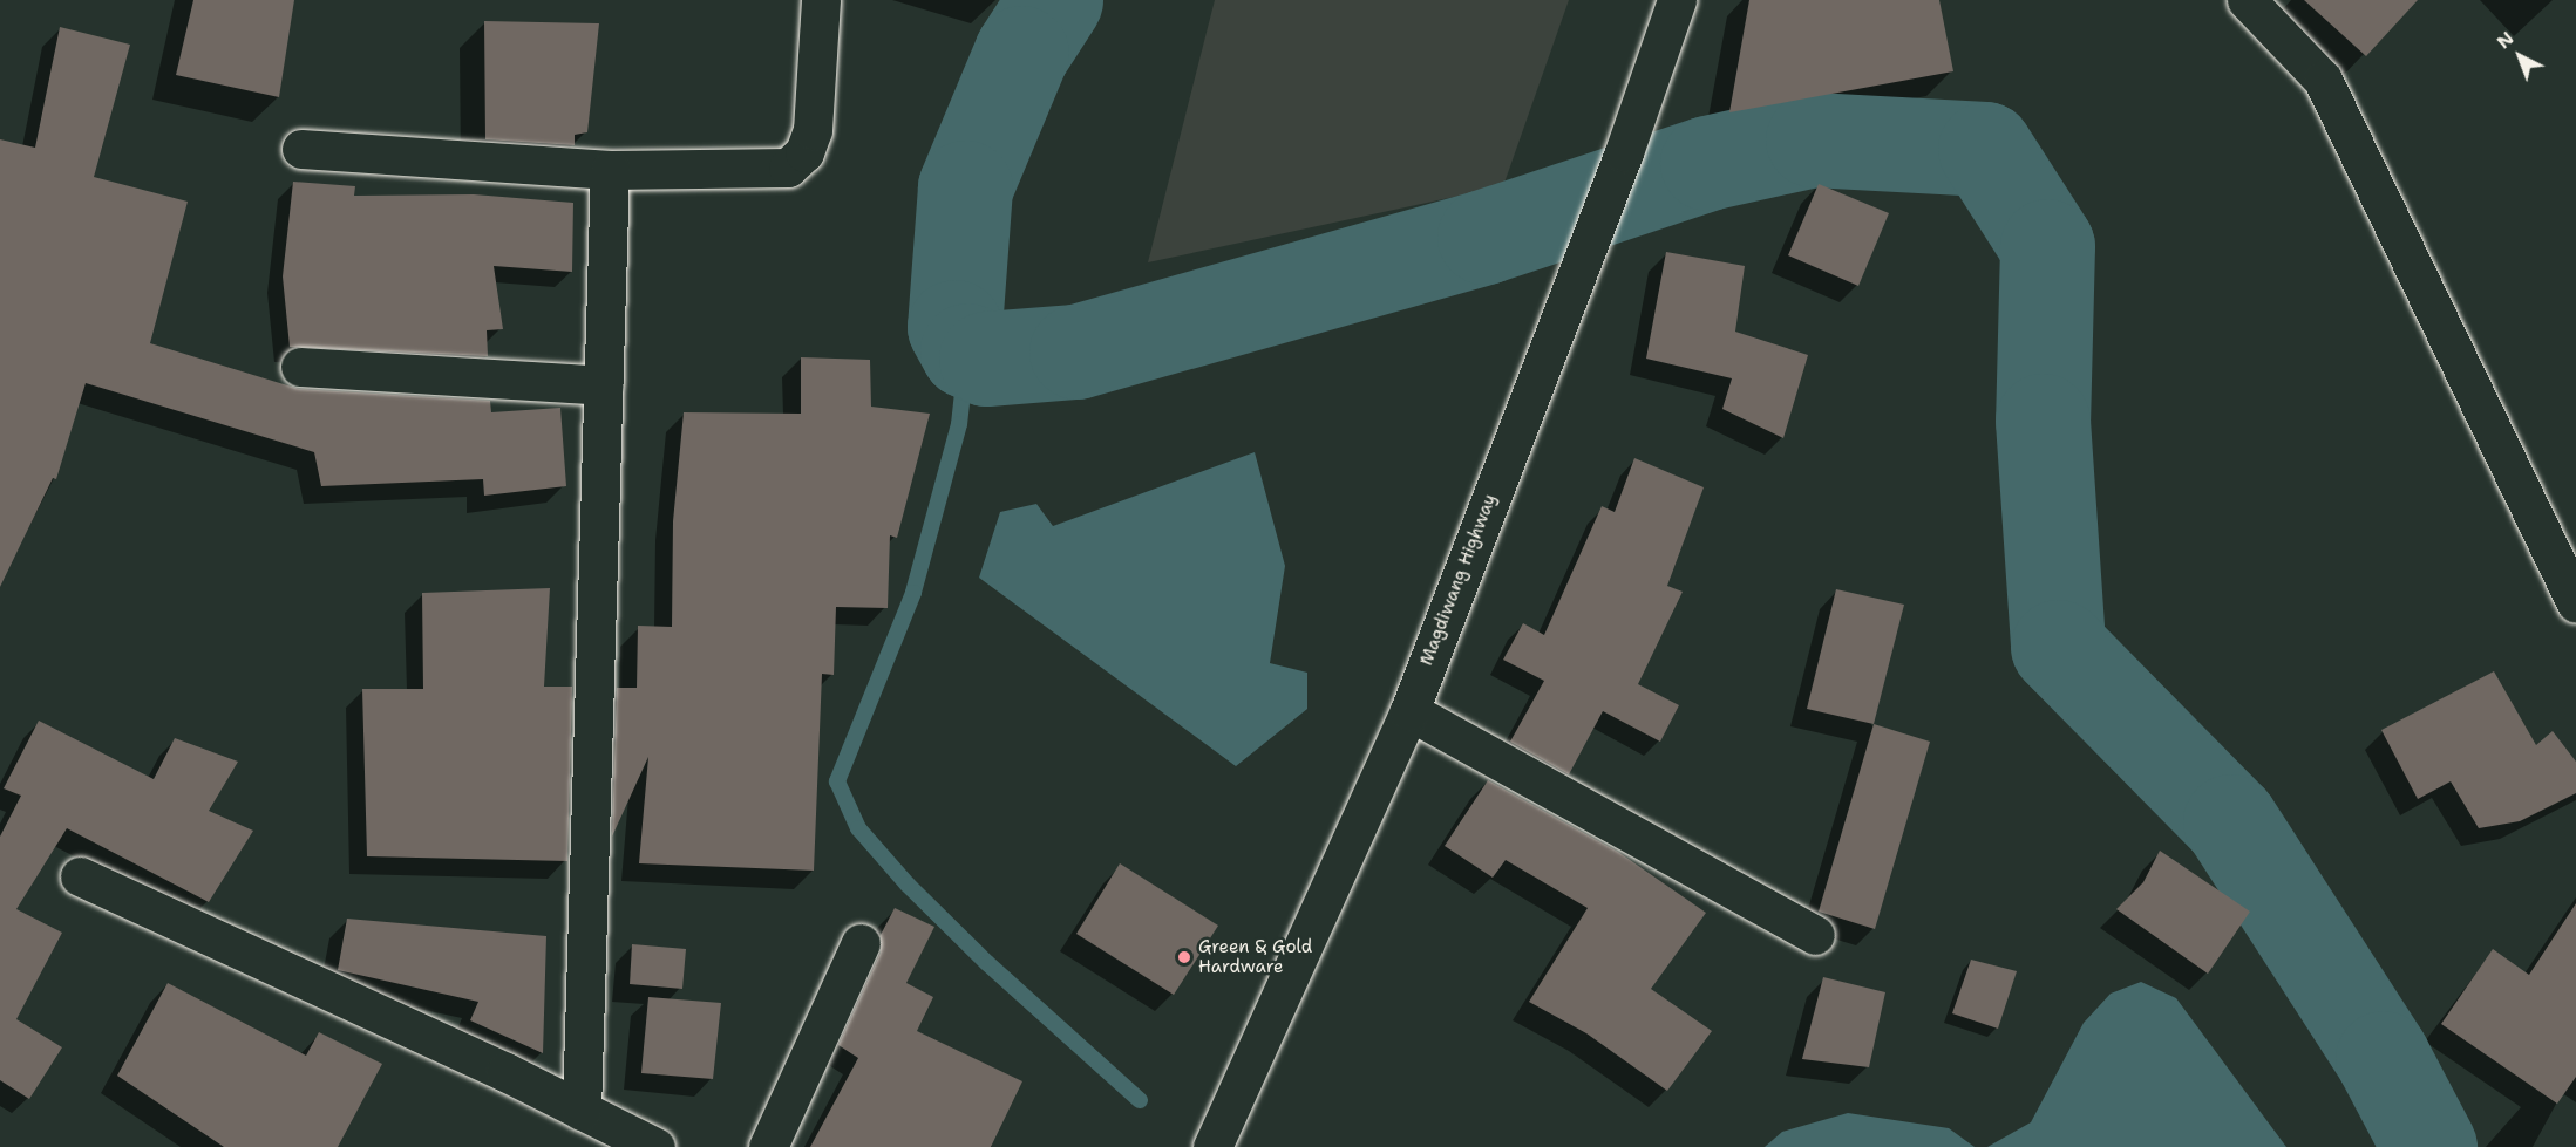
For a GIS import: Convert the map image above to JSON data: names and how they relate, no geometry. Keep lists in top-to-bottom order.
{
  "streets": {
    "street": ["Magdiwang Highway"]
  },
  "places": ["Green & Gold Hardware"],
  "north": "top left"
}
